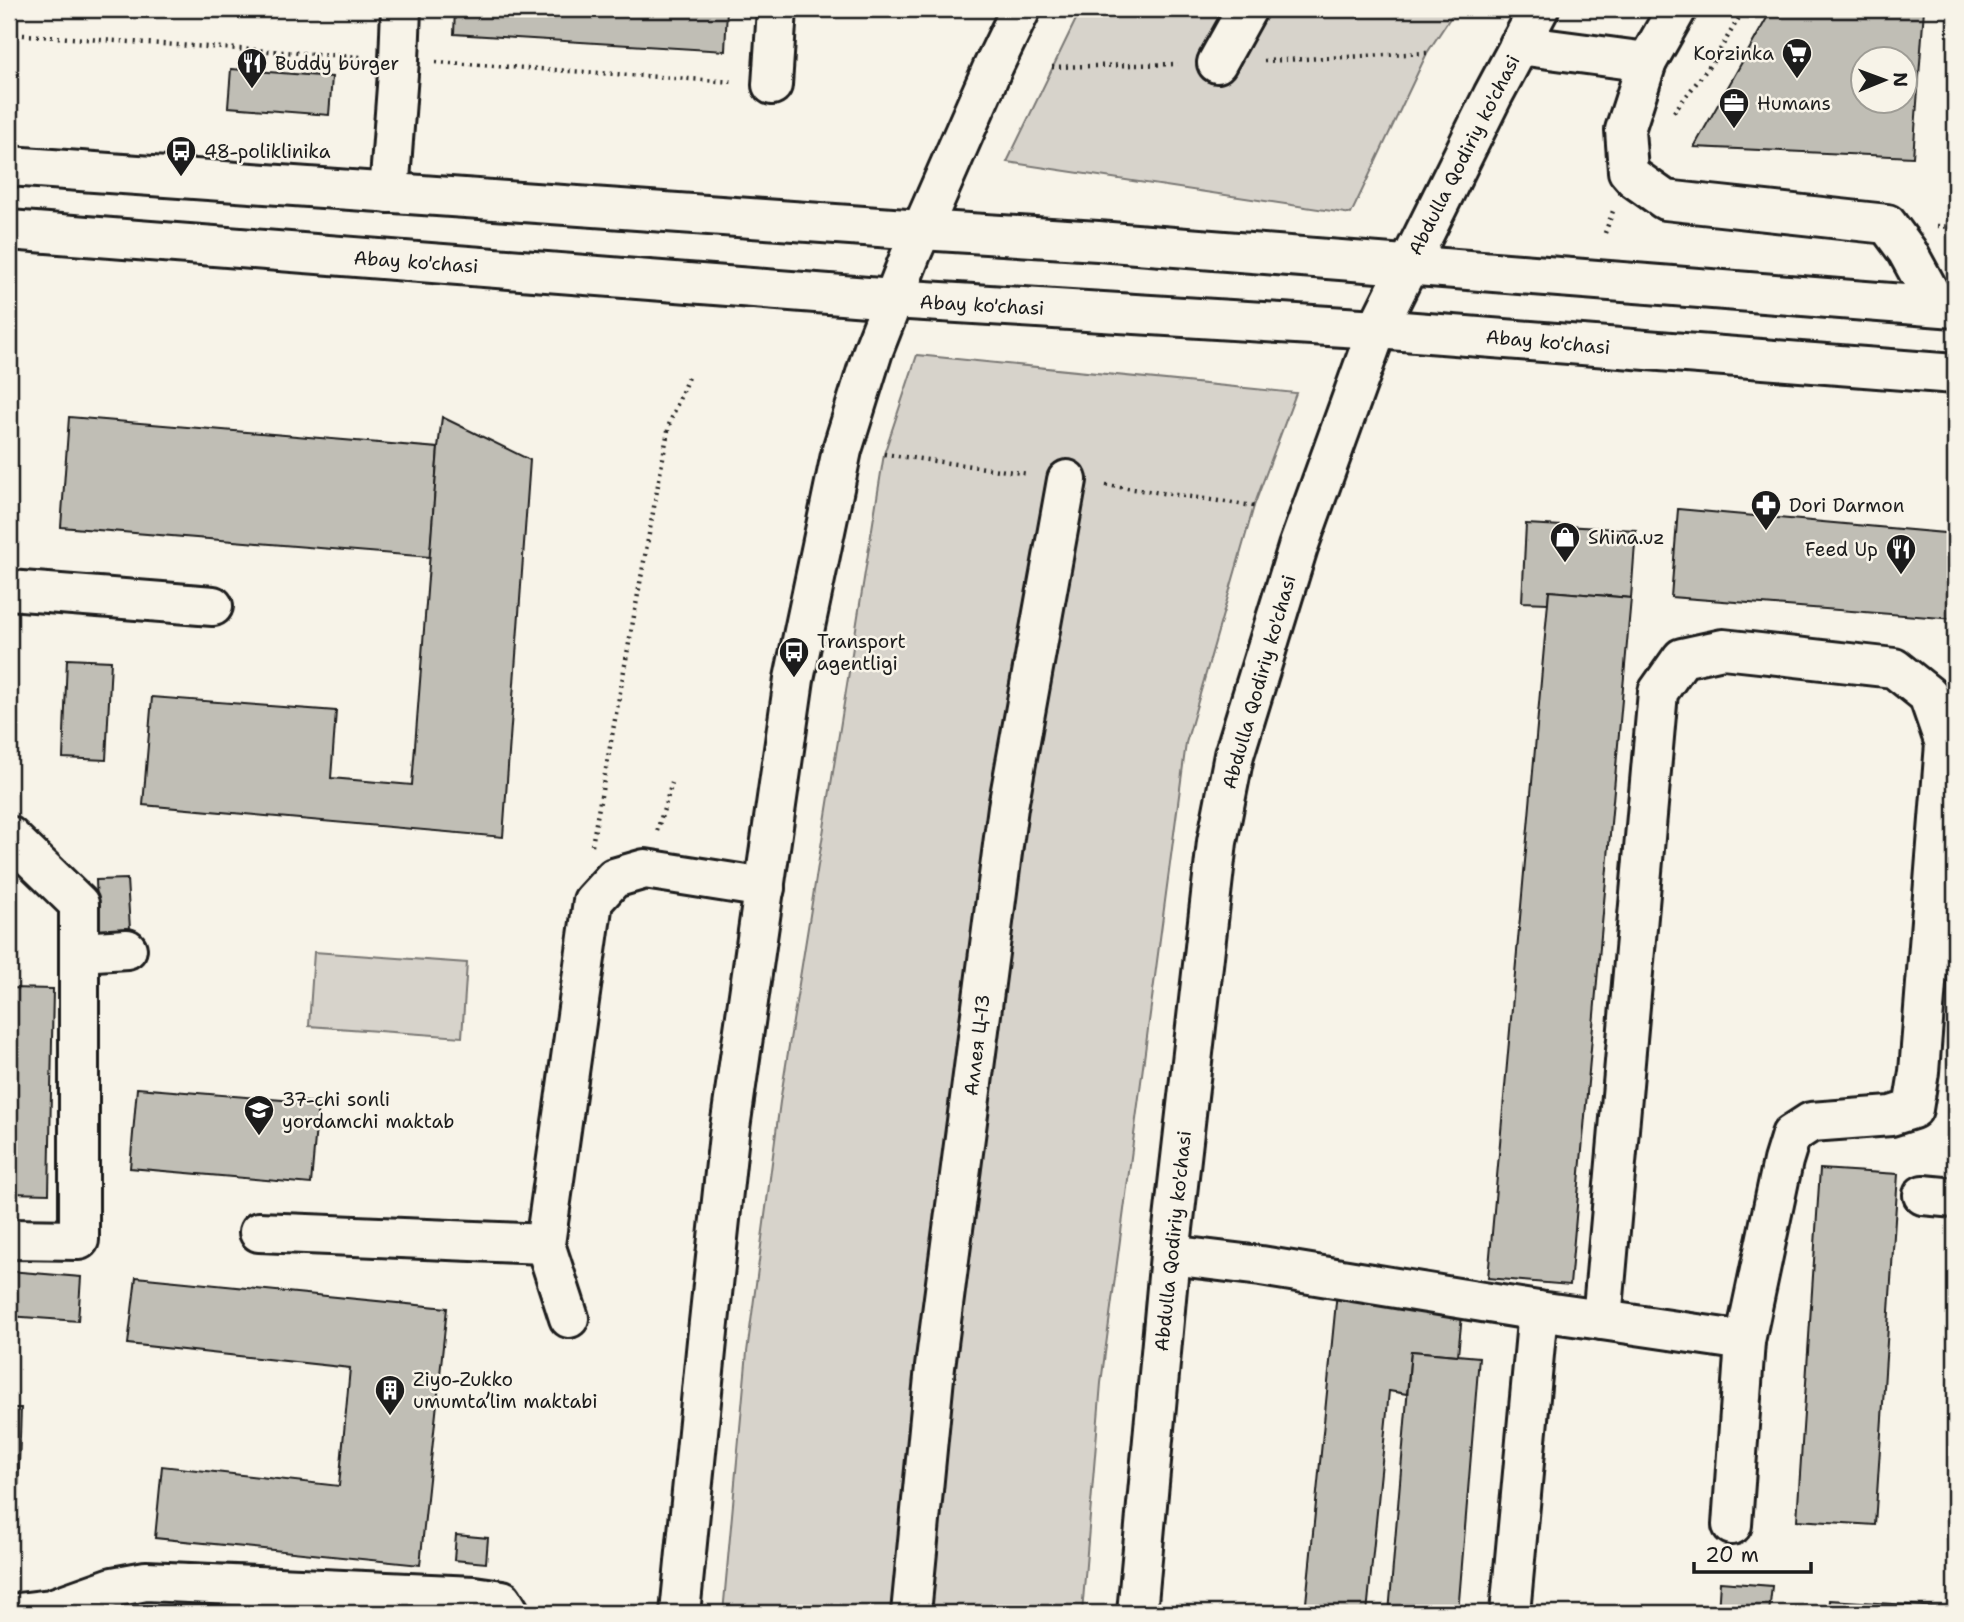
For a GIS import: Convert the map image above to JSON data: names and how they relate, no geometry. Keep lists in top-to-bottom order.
{
  "streets": {
    "main road": ["Abdulla Qodiriy ko'chasi", "Abay ko'chasi", "Аллея Ц-13"]
  },
  "crossings": [
    ["Abdulla Qodiriy ko'chasi", "Abay ko'chasi"]
  ],
  "places": {
    "supermarket": ["Korzinka"],
    "restaurant": ["Buddy burger", "Feed Up"],
    "office": ["Humans"],
    "bus stop": ["48-poliklinika", "Transport agentligi"],
    "pharmacy": ["Dori Darmon"],
    "shop": ["Shina.uz"],
    "school or university": ["37-chi sonli yordamchi maktab"],
    "building": ["Ziyo-Zukko umumta’lim maktabi"]
  },
  "scale_bar": "20 m",
  "north": "right"
}
